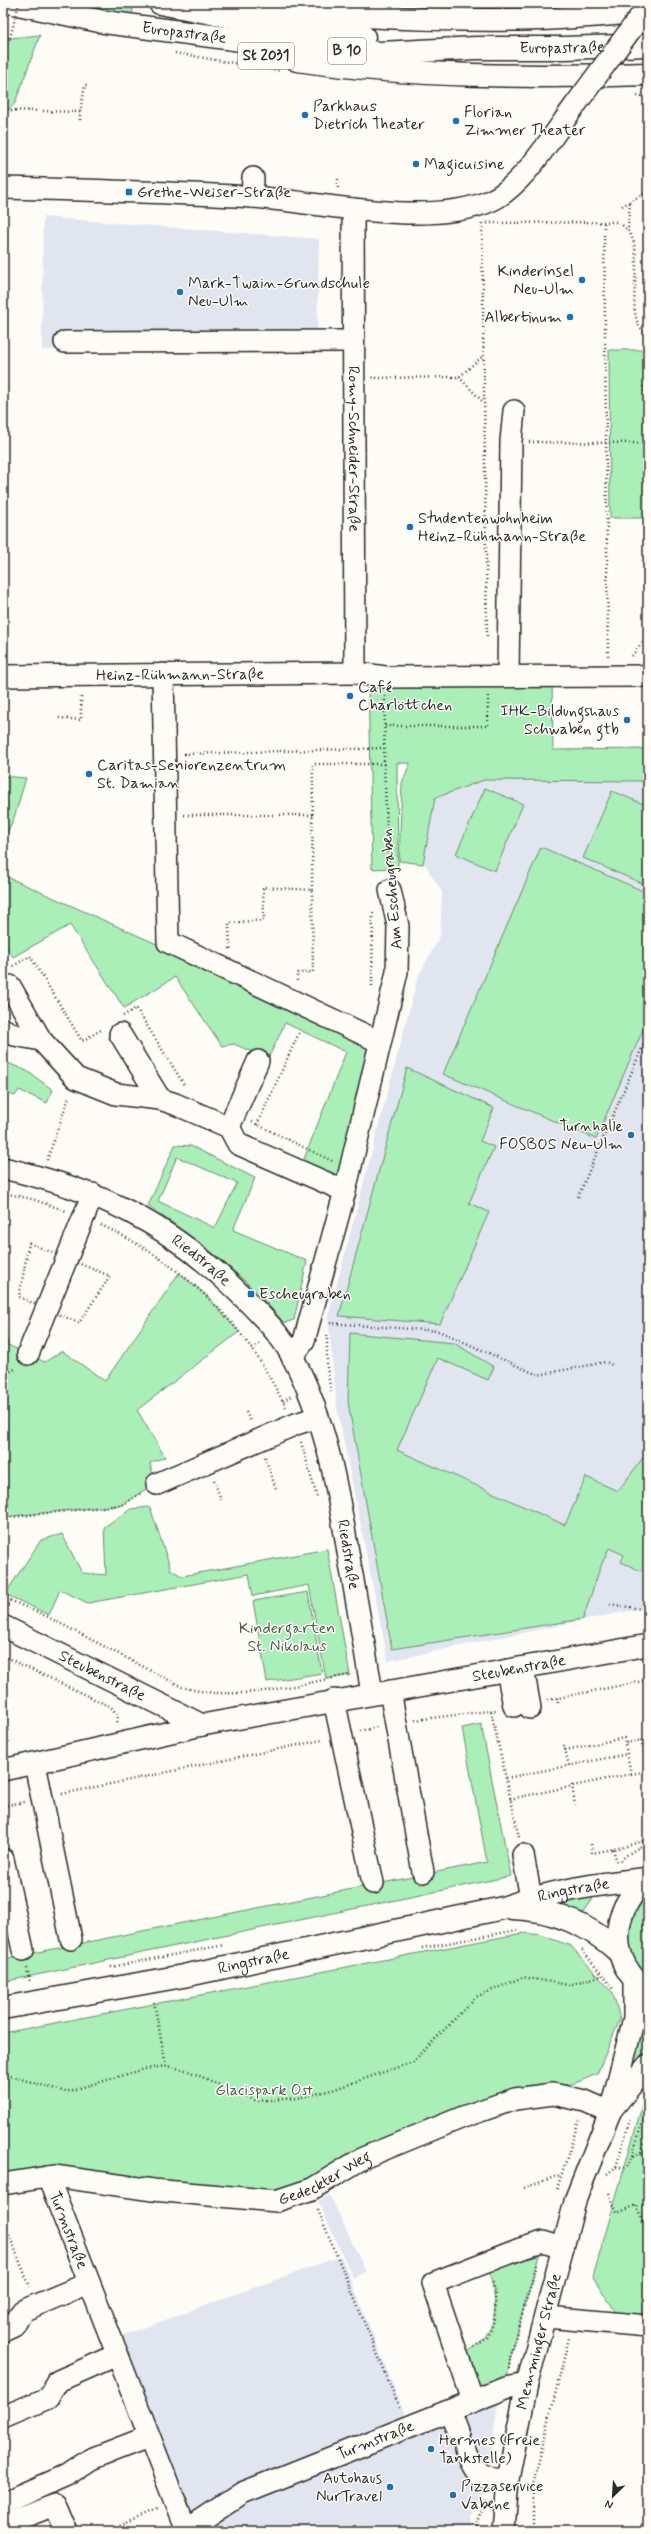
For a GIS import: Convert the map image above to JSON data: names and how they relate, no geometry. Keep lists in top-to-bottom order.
{
  "streets": {
    "main road": [
      "Europastraße",
      "B 10",
      "St 2031",
      "Ringstraße"
    ],
    "street": [
      "Romy-Schneider-Straße",
      "Heinz-Rühmann-Straße",
      "Am Escheugraben",
      "Riedstraße",
      "Steubenstraße",
      "Gedeckter Weg",
      "Turmstraße",
      "Memminger Straße"
    ]
  },
  "crossings": [
    ["Europastraße", "St 2031"],
    ["Romy-Schneider-Straße", "Heinz-Rühmann-Straße"],
    ["Romy-Schneider-Straße", "Am Escheugraben"],
    ["Heinz-Rühmann-Straße", "Am Escheugraben"],
    ["Am Escheugraben", "Riedstraße"],
    ["Riedstraße", "Steubenstraße"],
    ["Gedeckter Weg", "Turmstraße"],
    ["Gedeckter Weg", "Memminger Straße"],
    ["Turmstraße", "Memminger Straße"]
  ],
  "parks": ["Kindergarten St. Nikolaus", "Glacispark Ost"],
  "places": {
    "other": [
      "Parkhaus Dietrich Theater",
      "Florian Zimmer Theater",
      "Magicuisine",
      "Kinderinsel Neu-Ulm",
      "Mark-Twain-Grundschule Neu-Ulm",
      "Albertinum",
      "Studentenwohnheim Heinz-Rühmann-Straße",
      "Café Charlöttchen",
      "IHK-Bildungshaus Schwaben gtb",
      "Caritas-Seniorenzentrum St. Damian",
      "Turnhalle FOSBOS Neu-Ulm",
      "Hermes (Freie Tankstelle)",
      "Autohaus NurTravel",
      "Pizzaservice Vabene"
    ],
    "transit": ["Grethe-Weiser-Straße", "Escheugraben"]
  },
  "north": "bottom left"
}
